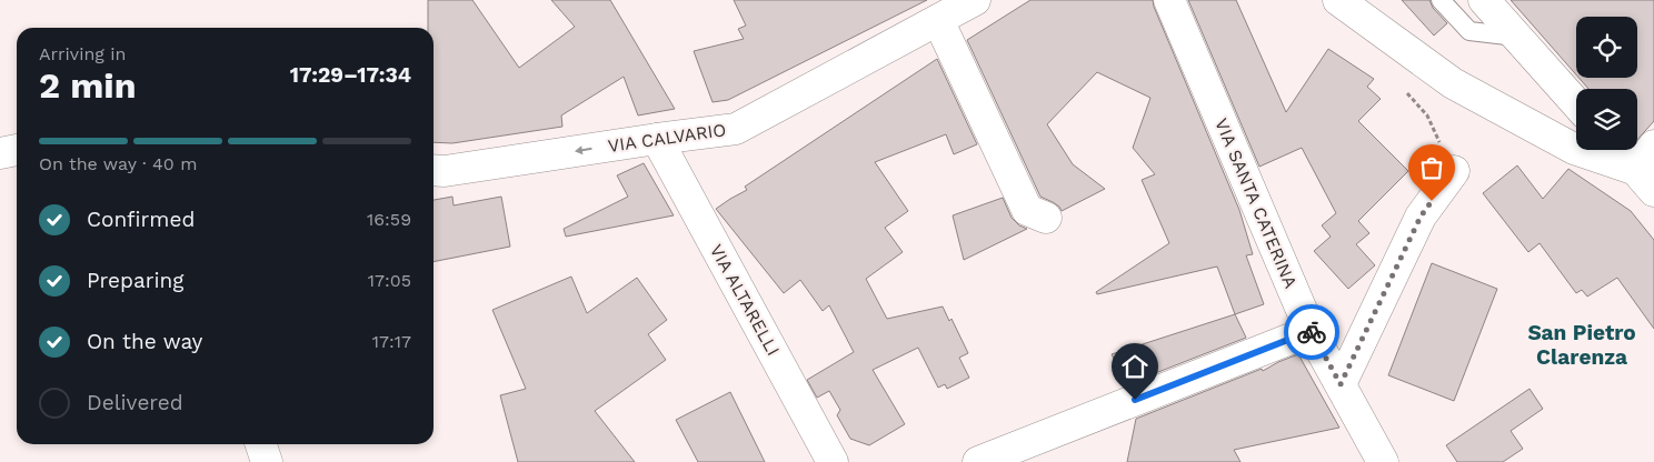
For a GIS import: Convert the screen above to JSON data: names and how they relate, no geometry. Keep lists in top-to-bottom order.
{
  "streets": {
    "street": ["VIA CALVARIO", "VIA SANTA CATERINA", "VIA ALTARELLI"]
  },
  "crossings": [
    ["VIA CALVARIO", "VIA ALTARELLI"]
  ],
  "one_way": ["VIA CALVARIO"],
  "districts": ["San Pietro Clarenza"],
  "page": {
    "heading": ["2 min", "Arriving in", "17:29–17:34"],
    "bar": "On the way · 40 m",
    "list": [
      ["Confirmed", "16:59"],
      ["Preparing", "17:05"],
      ["On the way", "17:17"],
      "Delivered"
    ]
  }
}
